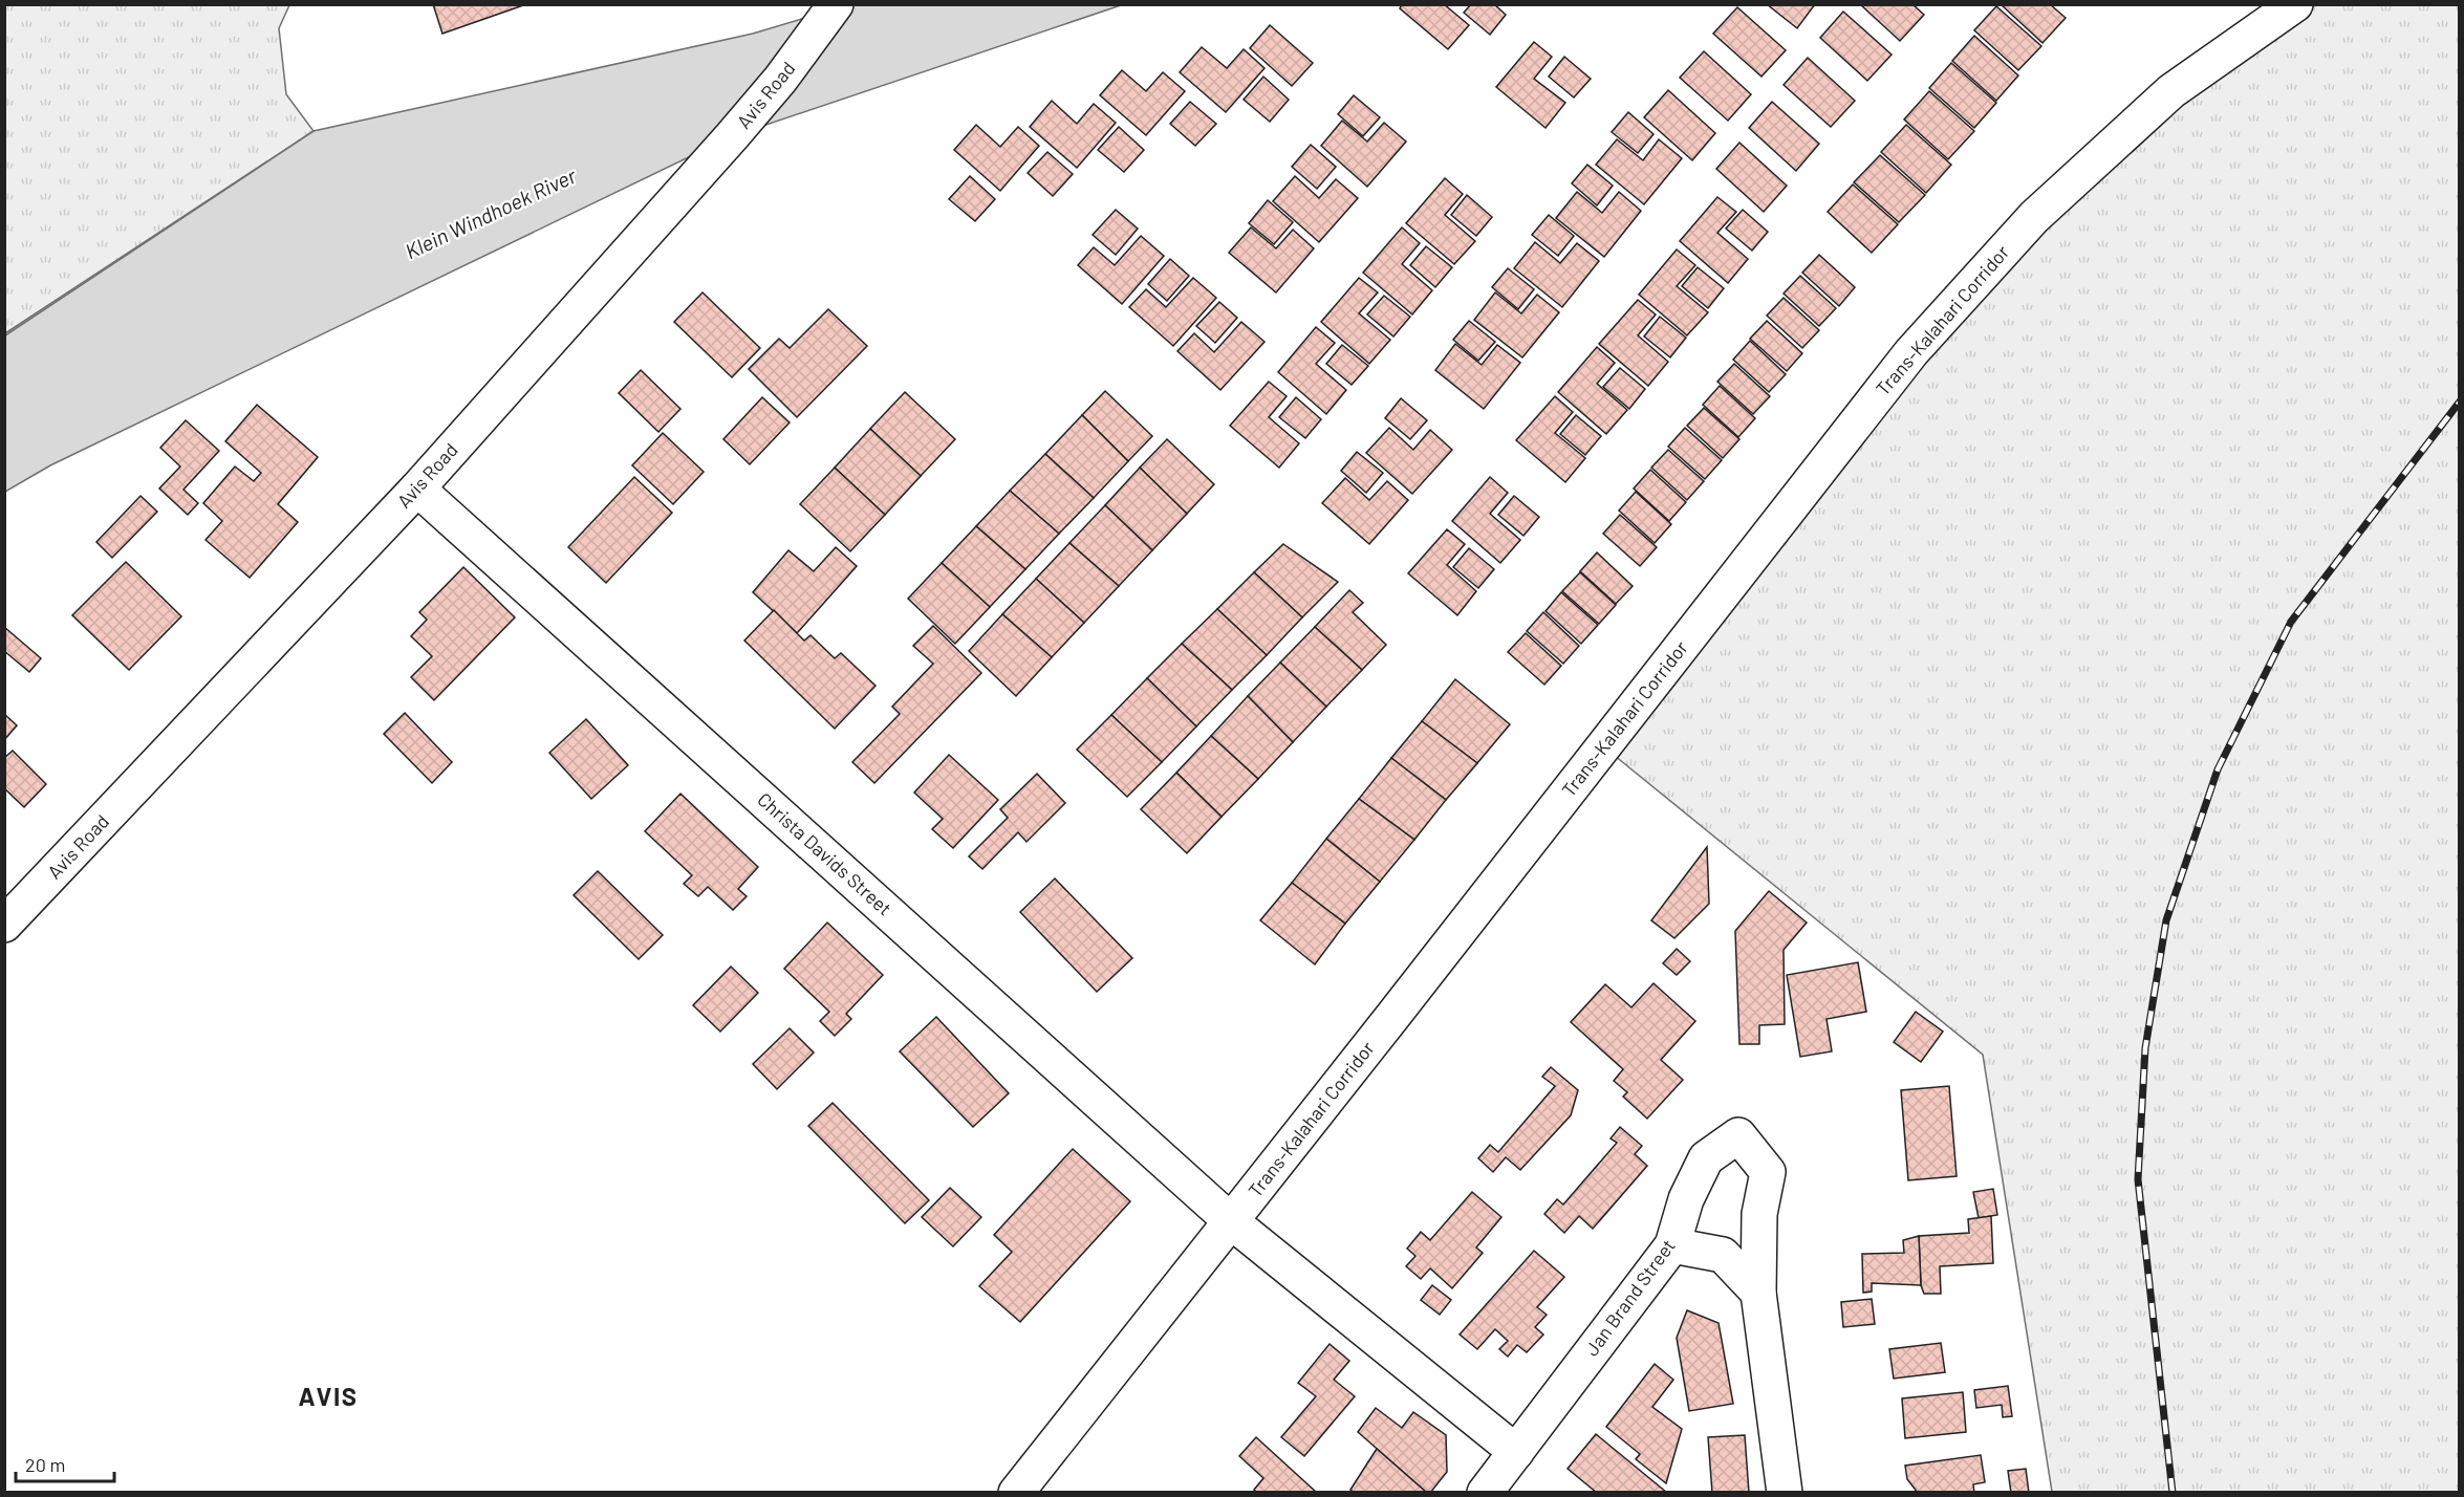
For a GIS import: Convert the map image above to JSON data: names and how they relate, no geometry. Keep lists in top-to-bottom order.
{
  "streets": {
    "main road": [
      "Avis Road",
      "Trans-Kalahari Corridor",
      "Christa Davids Street",
      "Jan Brand Street"
    ]
  },
  "crossings": [
    ["Avis Road", "Christa Davids Street"],
    ["Trans-Kalahari Corridor", "Christa Davids Street"]
  ],
  "districts": ["AVIS"],
  "water": ["Klein Windhoek River"],
  "scale_bar": "20 m"
}
